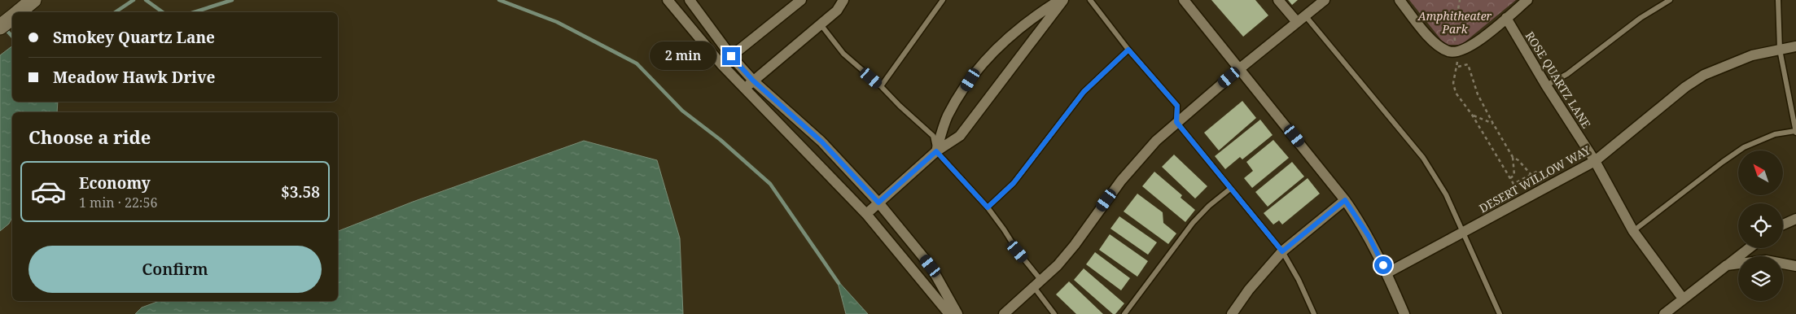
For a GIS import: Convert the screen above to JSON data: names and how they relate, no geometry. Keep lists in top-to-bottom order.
{
  "streets": {
    "street": ["ROSE QUARTZ LANE", "DESERT WILLOW WAY"]
  },
  "crossings": [
    ["ROSE QUARTZ LANE", "DESERT WILLOW WAY"]
  ],
  "parks": ["Amphitheater Park"],
  "north": "top left",
  "page": {
    "banner": ["Smokey Quartz Lane", "Meadow Hawk Drive"],
    "bubble": "2 min",
    "heading": "Choose a ride",
    "list": [
      {
        "name": "Economy",
        "note": "1 min · 22:56",
        "value": "$3.58"
      }
    ],
    "buttons": "Confirm"
  }
}
